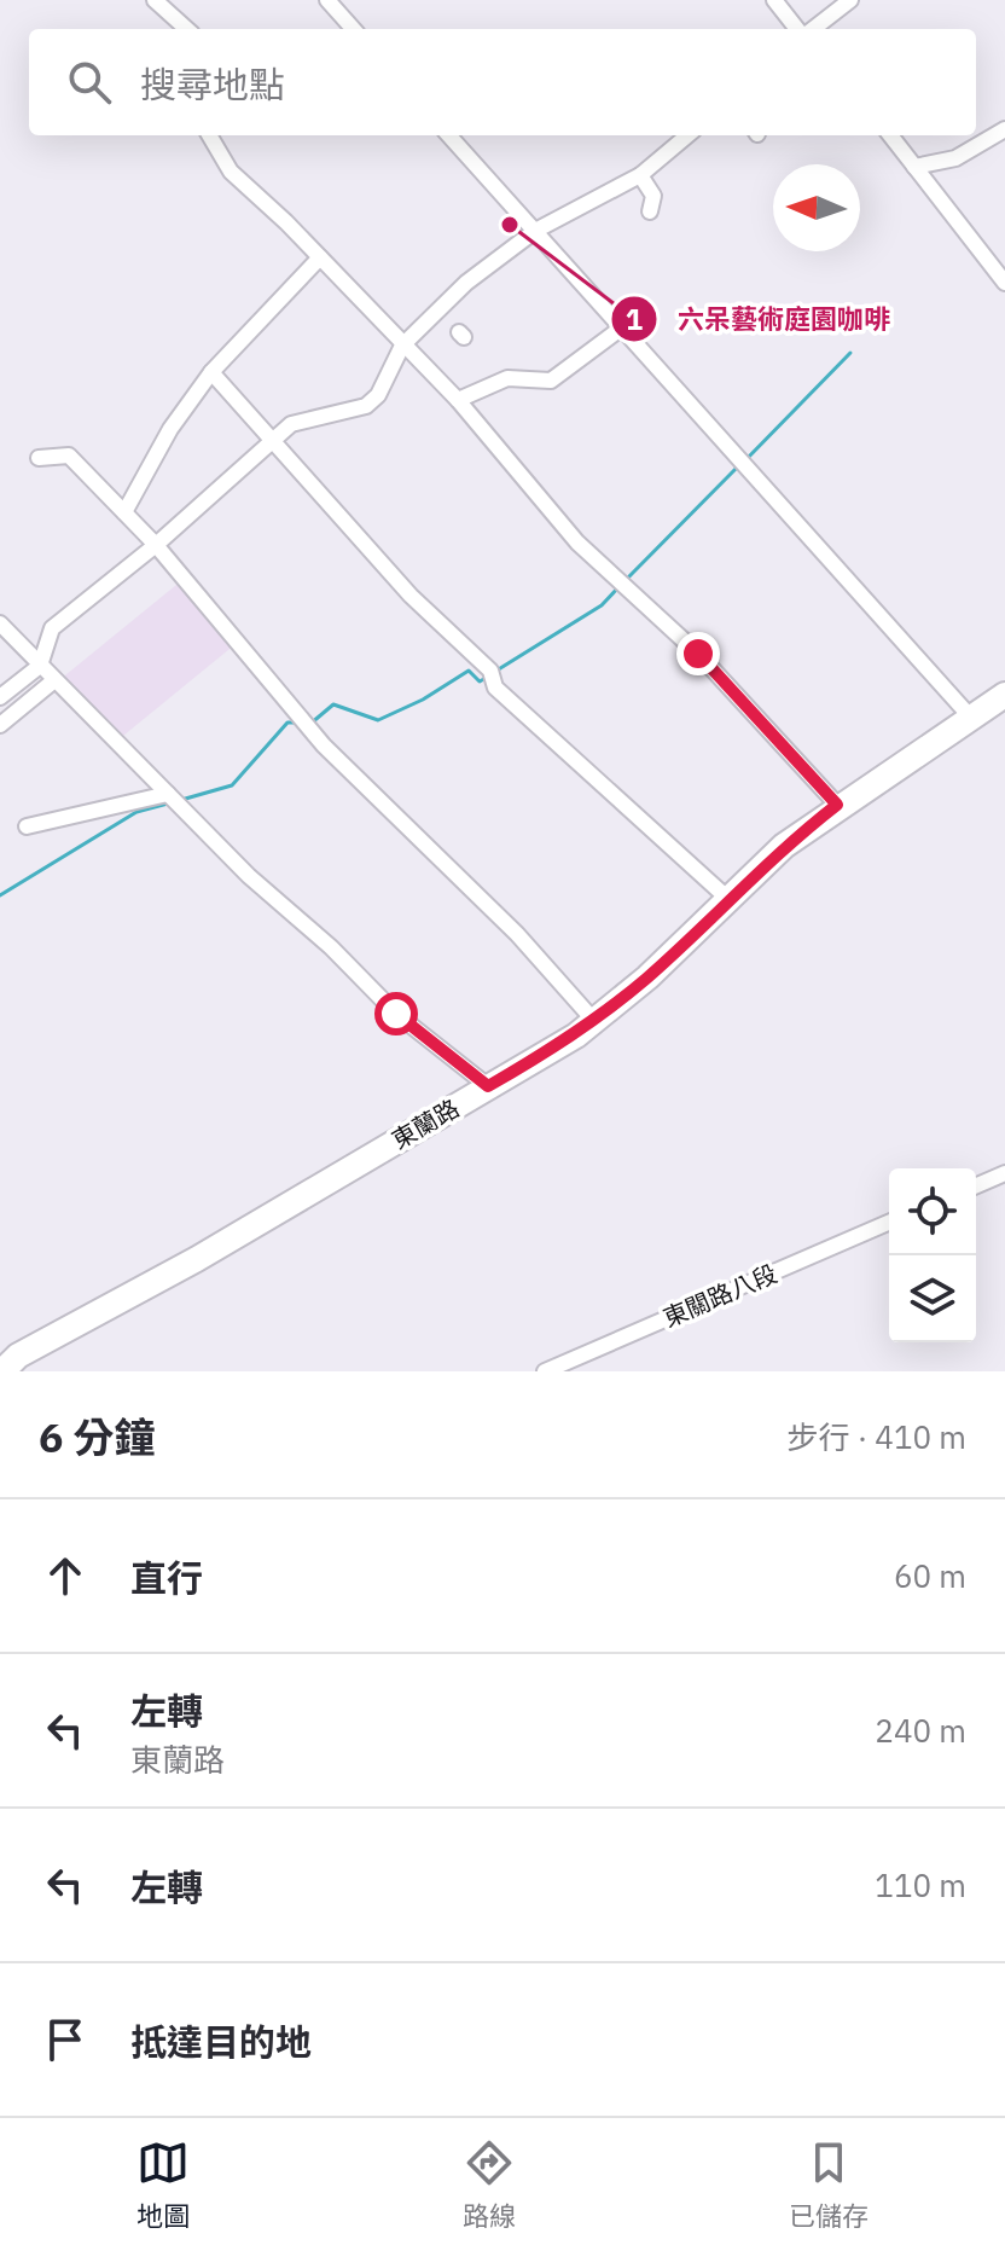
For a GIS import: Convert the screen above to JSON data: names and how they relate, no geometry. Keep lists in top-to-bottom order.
{
  "streets": {
    "main road": ["東蘭路"],
    "street": ["東關路八段"]
  },
  "places": ["六呆藝術庭園咖啡"],
  "north": "left",
  "page": {
    "search": "搜尋地點",
    "heading": ["6 分鐘", "步行 · 410 m"],
    "list": [
      ["直行", "60 m"],
      ["左轉", "東蘭路", "240 m"],
      ["左轉", "110 m"],
      "抵達目的地"
    ],
    "nav": ["地圖", "路線", "已儲存"]
  }
}
